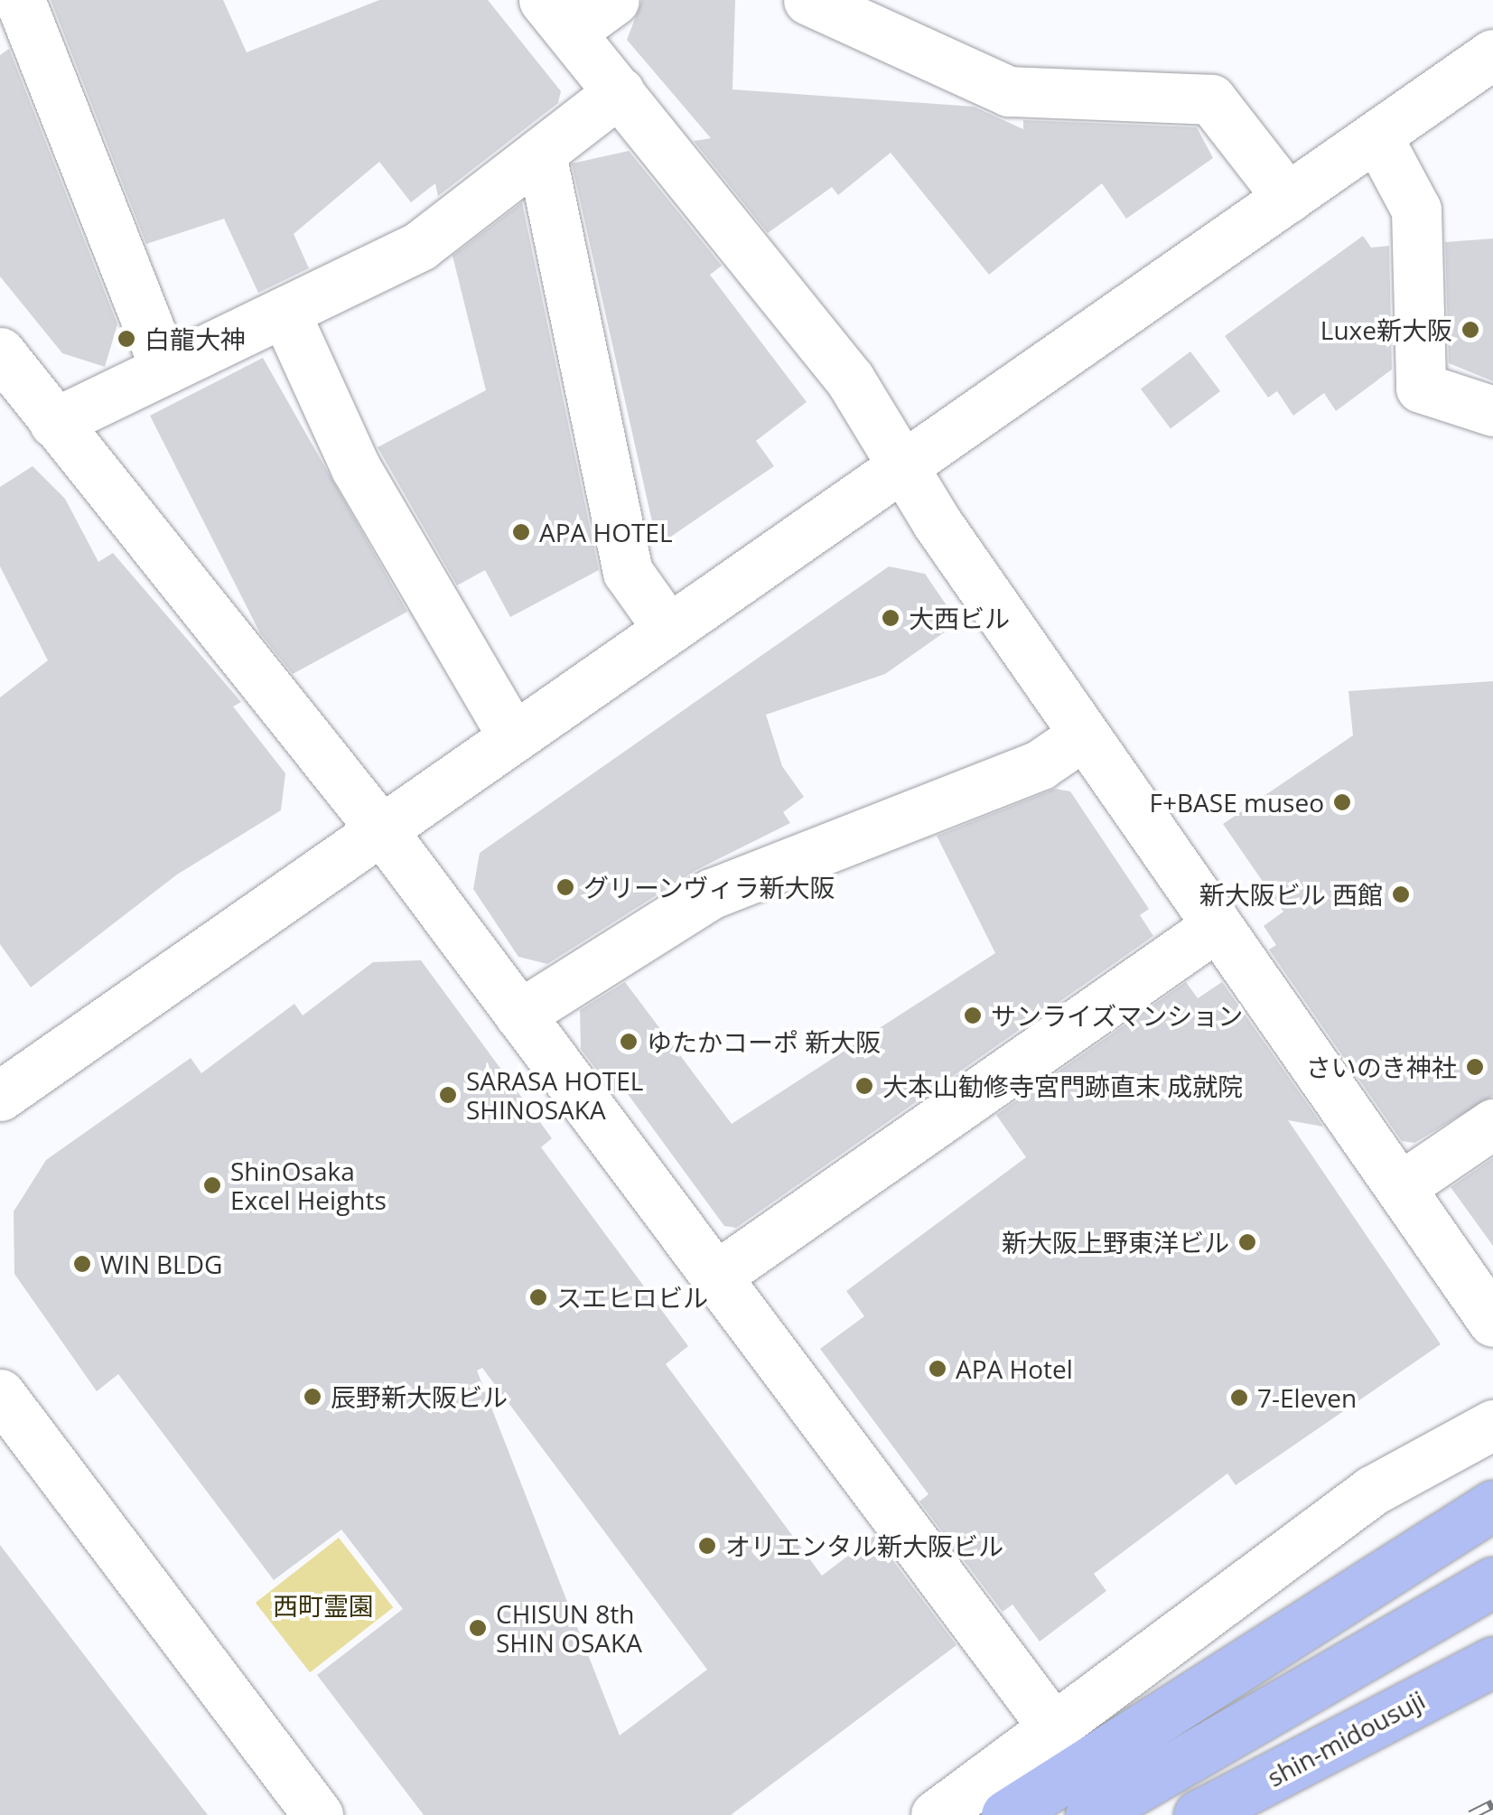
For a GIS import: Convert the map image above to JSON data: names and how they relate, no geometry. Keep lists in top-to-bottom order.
{
  "streets": {
    "highway": ["shin-midousuji"]
  },
  "parks": ["西町霊園"],
  "places": [
    "Luxe新大阪",
    "白龍大神",
    "APA HOTEL",
    "大西ビル",
    "F+BASE museo",
    "グリーンヴィラ新大阪",
    "新大阪ビル 西館",
    "サンライズマンション",
    "ゆたかコーポ 新大阪",
    "さいのき神社",
    "大本山勧修寺宮門跡直末 成就院",
    "SARASA HOTEL SHINOSAKA",
    "ShinOsaka Excel Heights",
    "新大阪上野東洋ビル",
    "WIN BLDG",
    "スエヒロビル",
    "APA Hotel",
    "辰野新大阪ビル",
    "7-Eleven",
    "オリエンタル新大阪ビル",
    "CHISUN 8th SHIN OSAKA"
  ]
}
